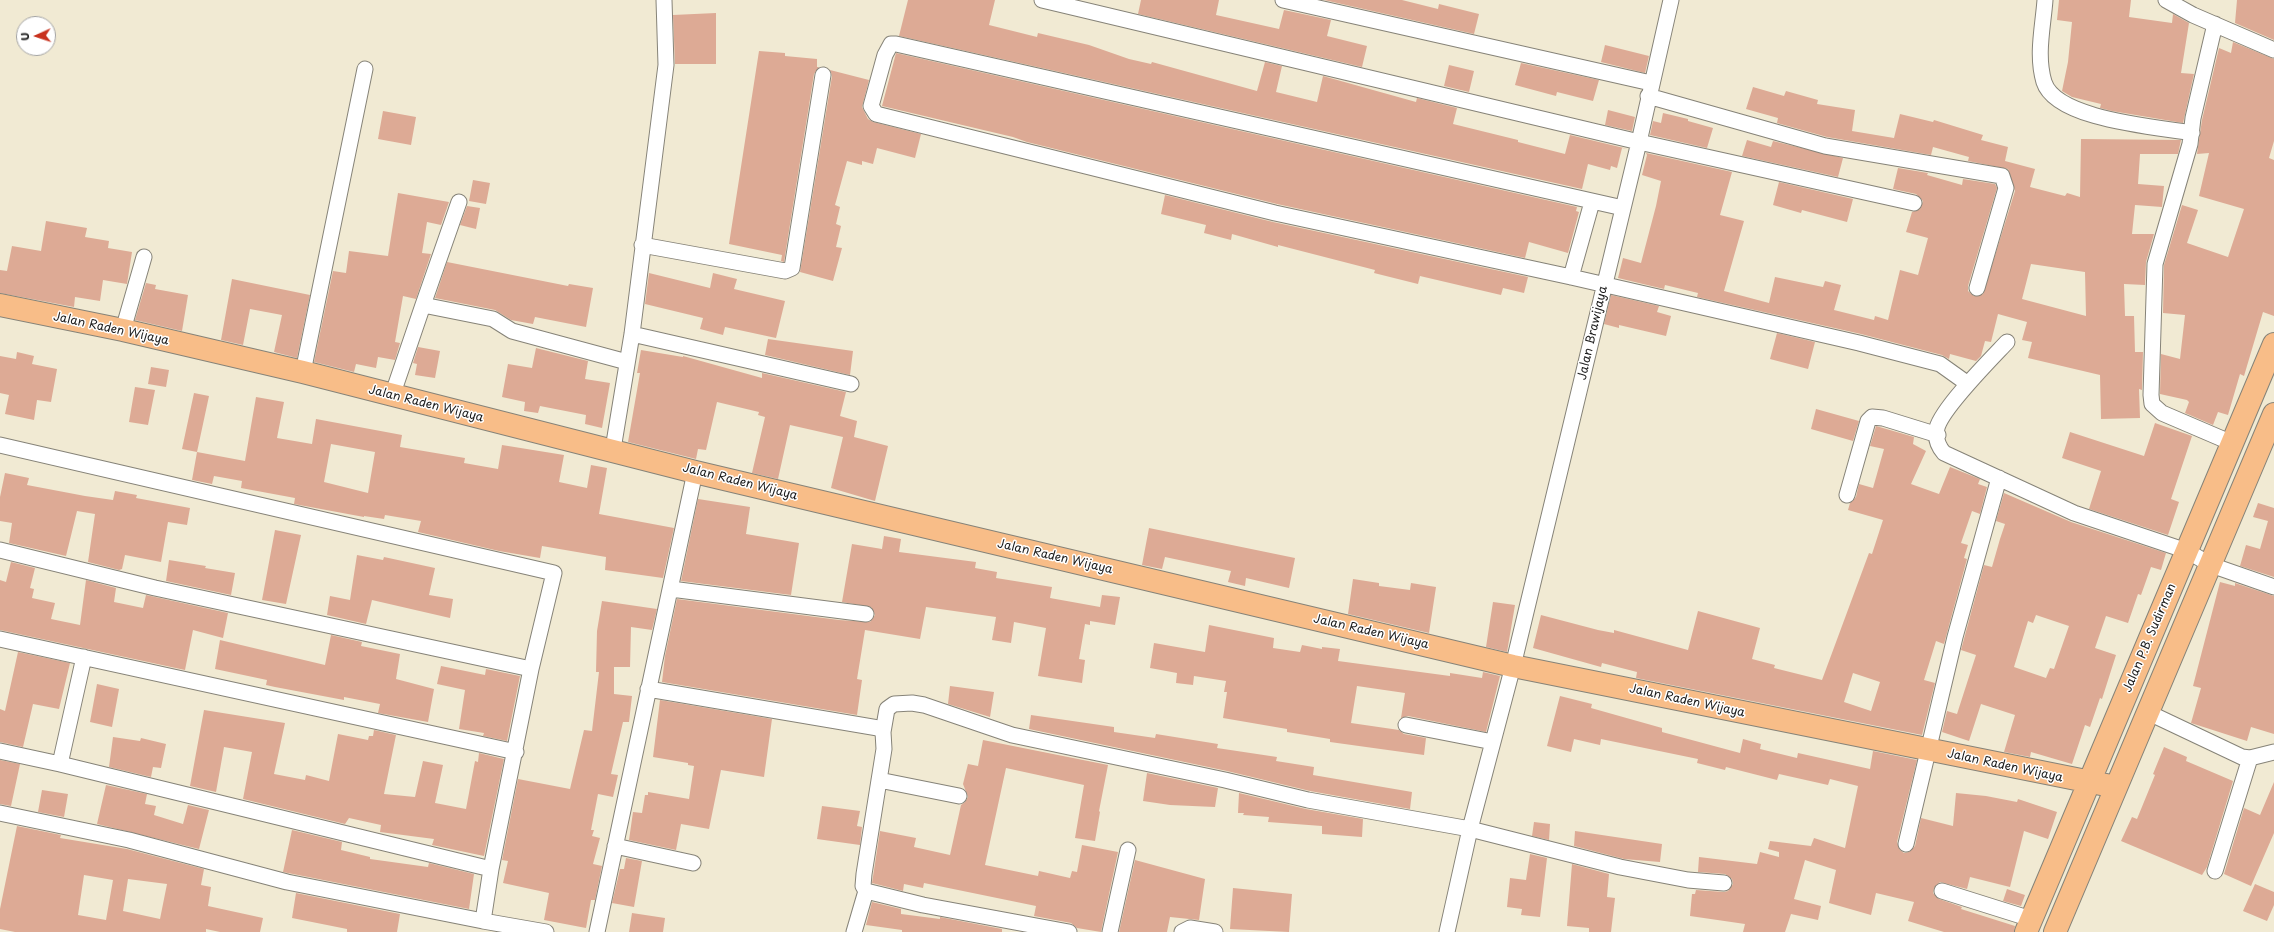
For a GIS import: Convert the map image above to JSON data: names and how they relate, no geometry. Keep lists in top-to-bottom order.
{
  "streets": {
    "highway": ["Jalan Raden Wijaya", "Jalan P.B. Sudirman"],
    "street": ["Jalan Brawijaya"]
  },
  "crossings": [
    ["Jalan Raden Wijaya", "Jalan Brawijaya"],
    ["Jalan Raden Wijaya", "Jalan P.B. Sudirman"]
  ],
  "north": "left"
}
